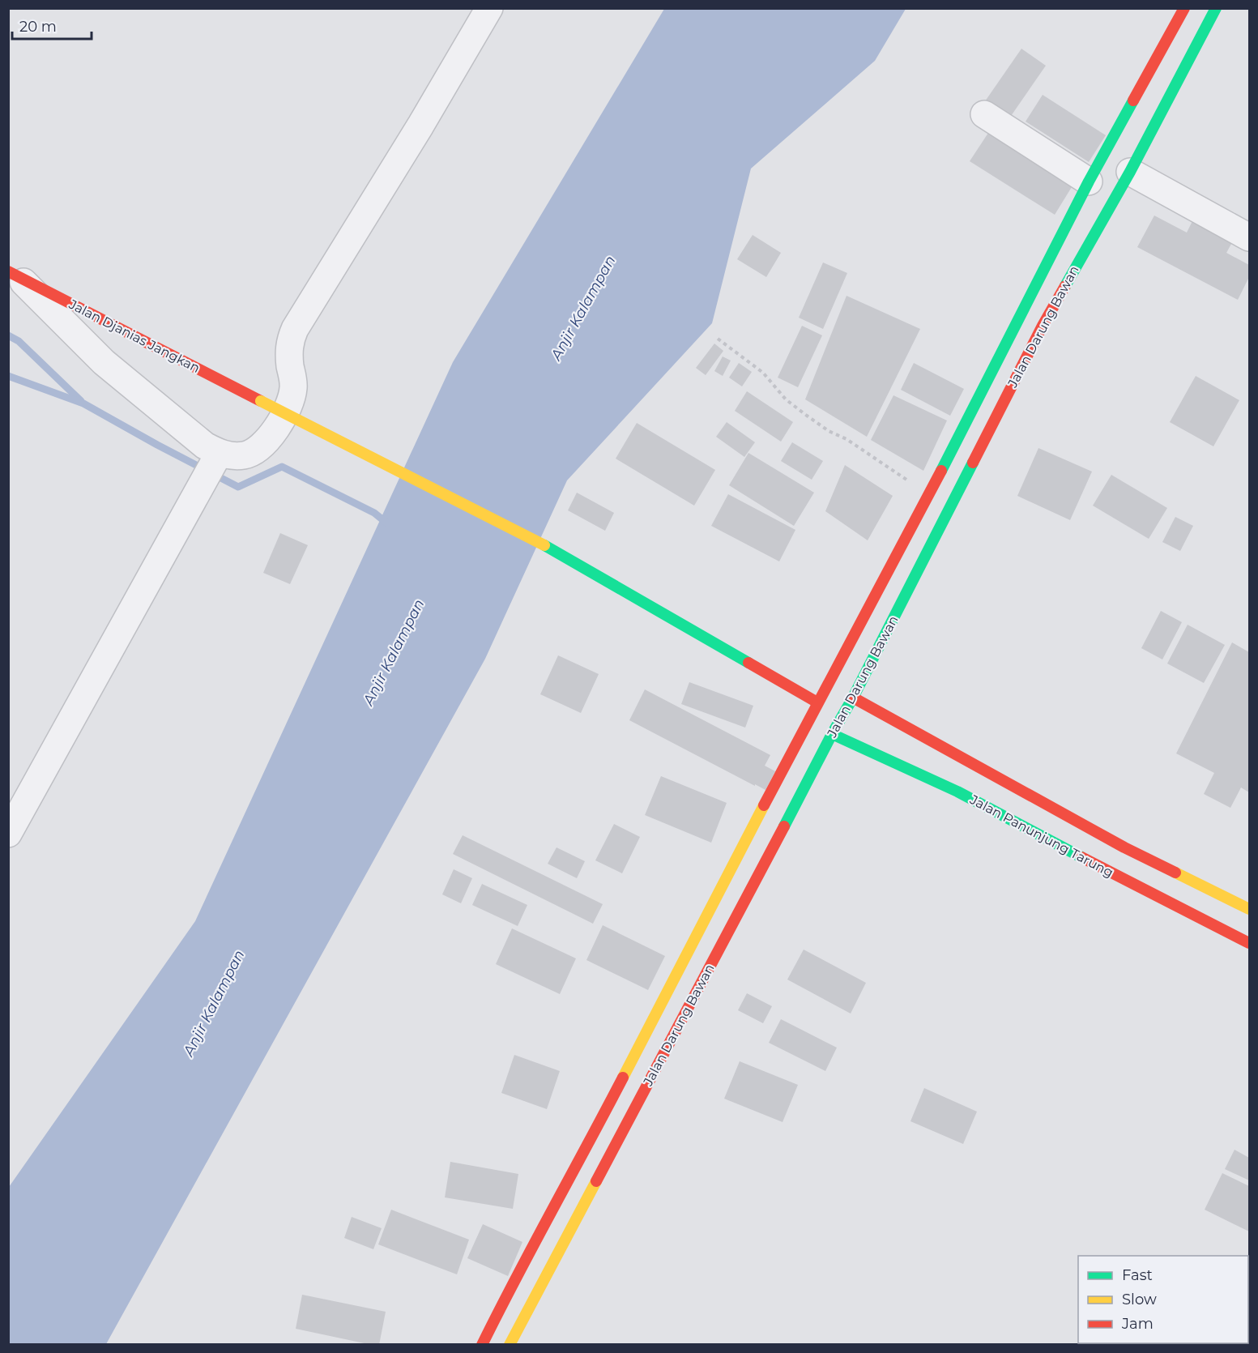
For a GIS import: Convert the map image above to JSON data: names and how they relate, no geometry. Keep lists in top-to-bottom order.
{
  "streets": {
    "street": ["Jalan Darung Bawan", "Jalan Djanias Jangkan", "Jalan Panunjung Tarung"]
  },
  "crossings": [
    ["Jalan Darung Bawan", "Jalan Djanias Jangkan"],
    ["Jalan Darung Bawan", "Jalan Panunjung Tarung"]
  ],
  "water": ["Anjir Kalampan"],
  "legend": ["Fast", "Slow", "Jam"],
  "scale_bar": "20 m"
}
